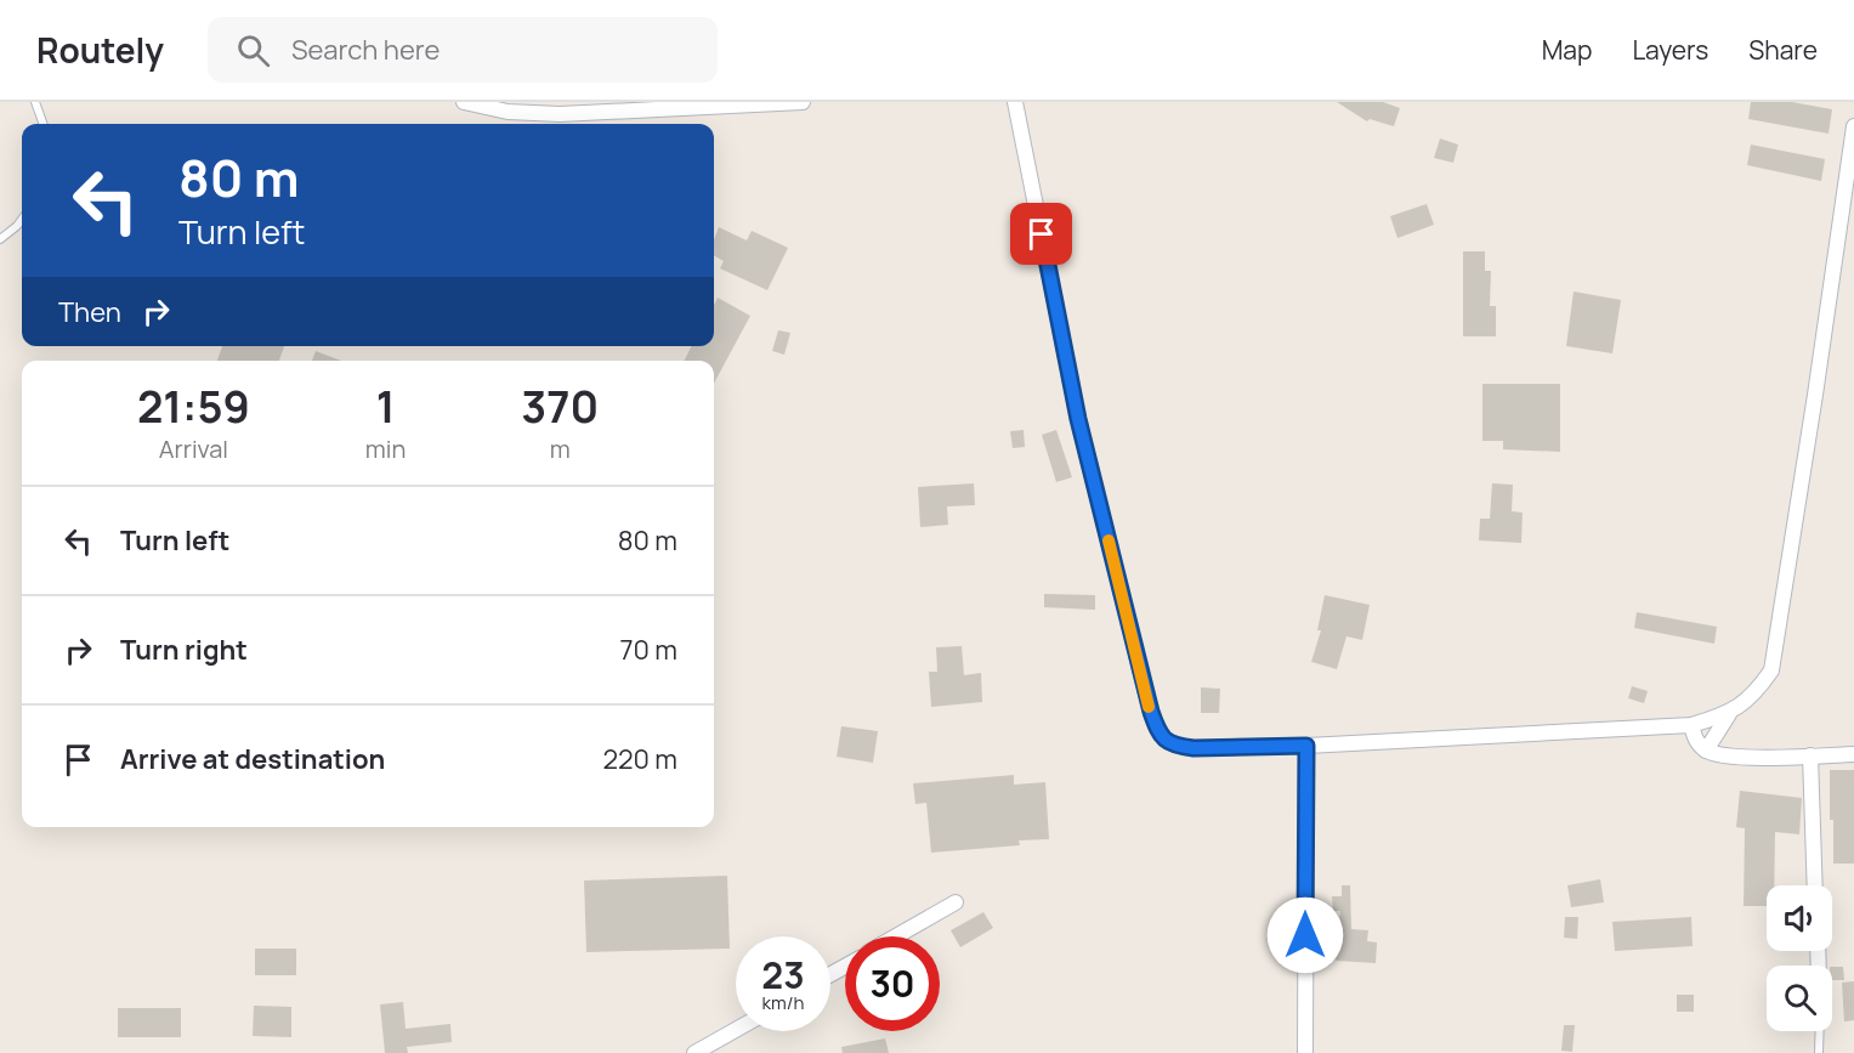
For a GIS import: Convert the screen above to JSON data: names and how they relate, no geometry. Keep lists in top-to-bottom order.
{
  "page": {
    "header": "Routely",
    "search": "Search here",
    "nav": ["Map", "Layers", "Share"],
    "turn": ["80 m", "Turn left"],
    "then": "Then",
    "eta": [
      "21:59",
      "Arrival",
      "1",
      "min",
      "370",
      "m"
    ],
    "list": [
      {
        "name": "Turn left",
        "value": "80 m"
      },
      {
        "name": "Turn right",
        "value": "70 m"
      },
      {
        "name": "Arrive at destination",
        "value": "220 m"
      }
    ],
    "speed": "23 km/h",
    "limit": "30"
  }
}
